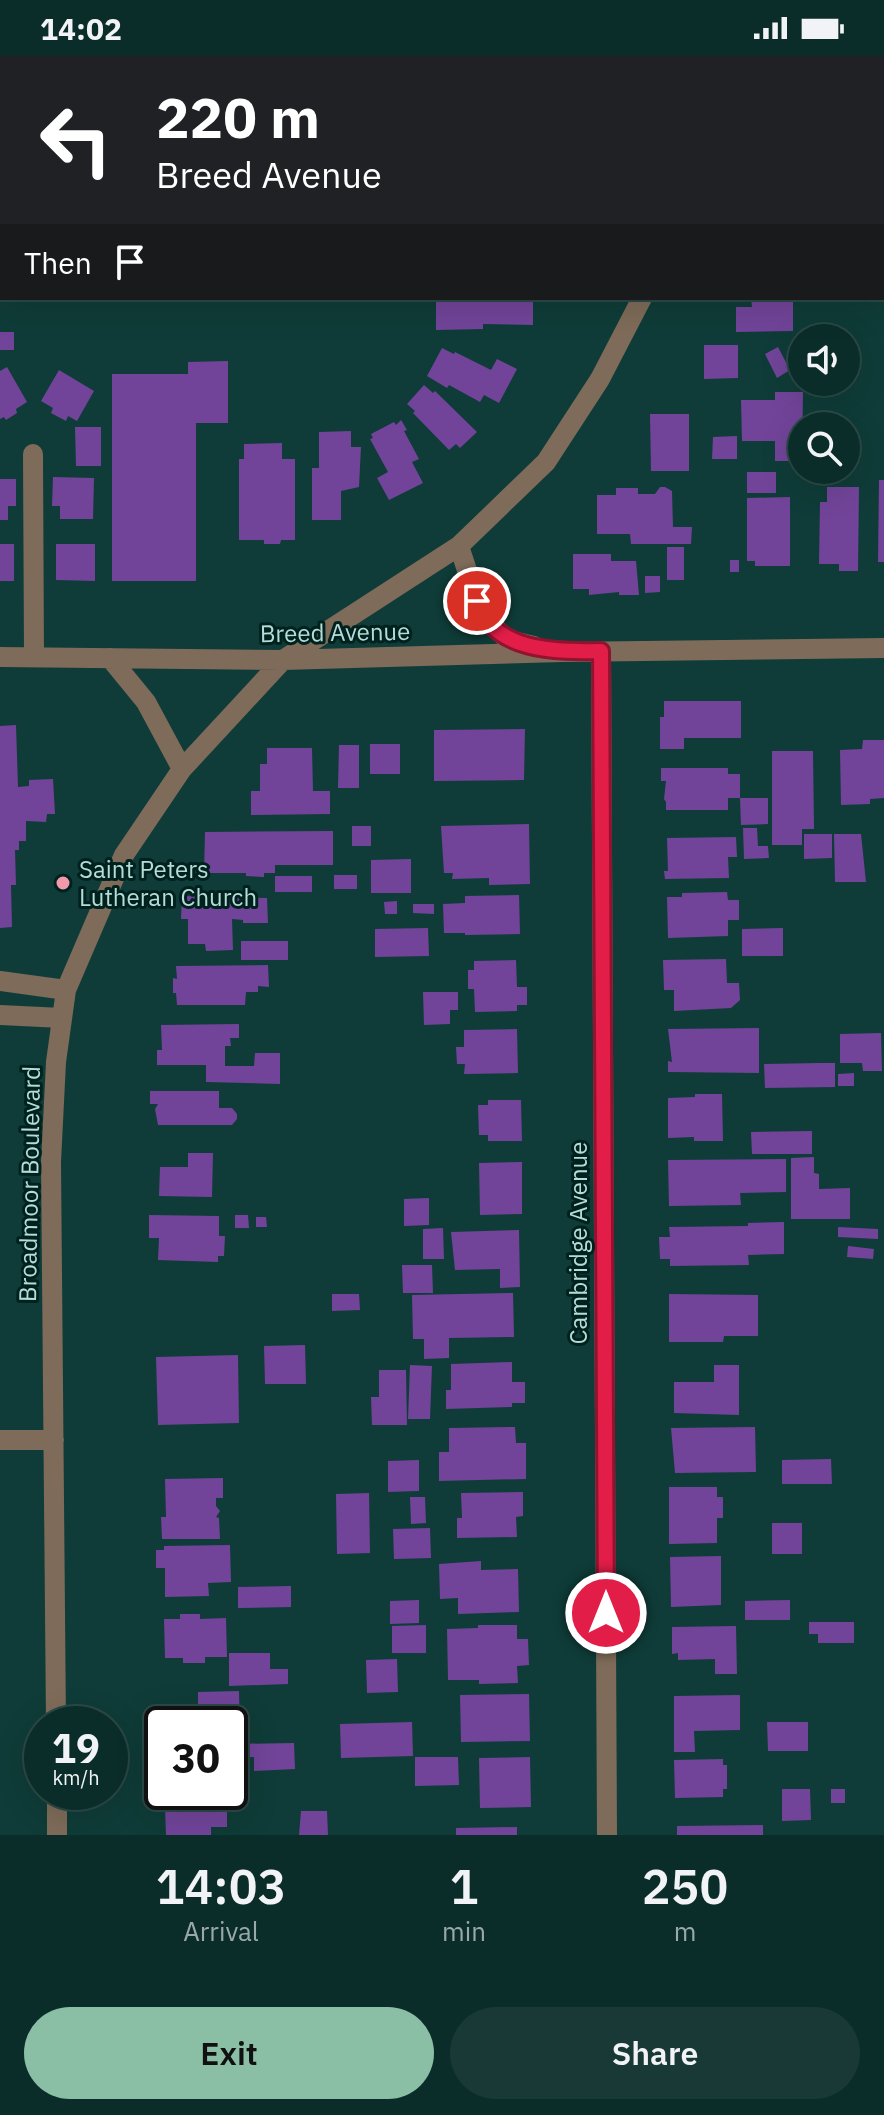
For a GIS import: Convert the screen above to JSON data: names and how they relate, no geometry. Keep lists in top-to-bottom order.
{
  "streets": {
    "street": ["Breed Avenue", "Broadmoor Boulevard", "Cambridge Avenue"]
  },
  "crossings": [
    ["Breed Avenue", "Broadmoor Boulevard"],
    ["Breed Avenue", "Cambridge Avenue"]
  ],
  "places": ["Saint Peters Lutheran Church"],
  "page": {
    "status": "14:02",
    "turn": ["220 m", "Breed Avenue"],
    "then": "Then",
    "speed": "19 km/h",
    "limit": "30",
    "eta": [
      "14:03",
      "Arrival",
      "1",
      "min",
      "250",
      "m"
    ],
    "buttons": ["Exit", "Share"]
  }
}
